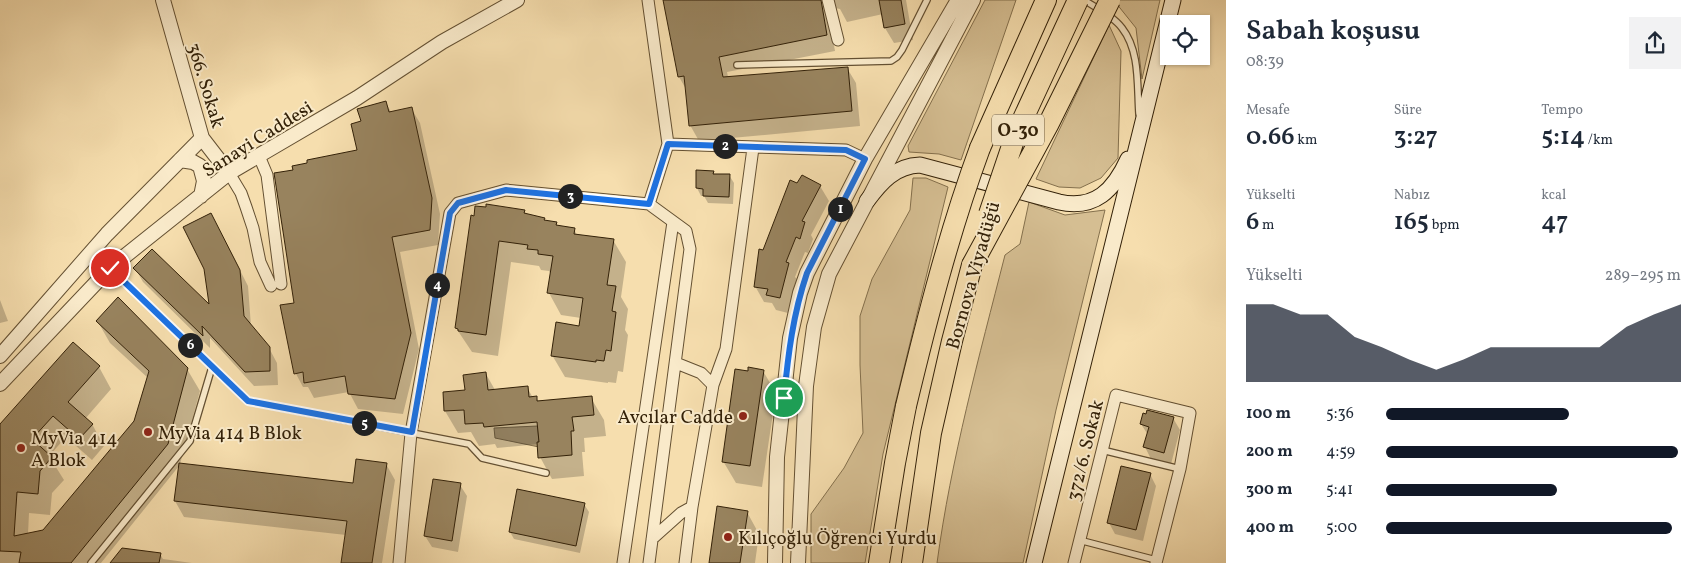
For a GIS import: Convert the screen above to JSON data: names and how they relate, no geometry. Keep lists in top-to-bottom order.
{
  "streets": {
    "highway": ["O-30", "Bornova Viyadüğü"],
    "street": ["366. Sokak", "Sanayi Caddesi", "372/6. Sokak"]
  },
  "crossings": [
    ["366. Sokak", "Sanayi Caddesi"],
    ["O-30", "Bornova Viyadüğü"]
  ],
  "places": [
    "Avcılar Cadde",
    "MyVia 414 B Blok",
    "MyVia 414 A Blok",
    "Kılıçoğlu Öğrenci Yurdu"
  ],
  "page": {
    "heading": ["Sabah koşusu", "08:39"],
    "stats": [
      ["Mesafe", "0.66 km"],
      ["Süre", "3:27"],
      ["Tempo", "5:14 /km"],
      ["Yükselti", "6 m"],
      ["Nabız", "165 bpm"],
      ["kcal", "47"]
    ],
    "pins": [
      "2",
      "3",
      "1",
      "4",
      "6",
      "5"
    ],
    "chart": ["Yükselti", "289–295 m"],
    "list": [
      {
        "name": "100 m",
        "note": "5:36"
      },
      {
        "name": "200 m",
        "note": "4:59"
      },
      {
        "name": "300 m",
        "note": "5:41"
      },
      {
        "name": "400 m",
        "note": "5:00"
      }
    ]
  }
}
